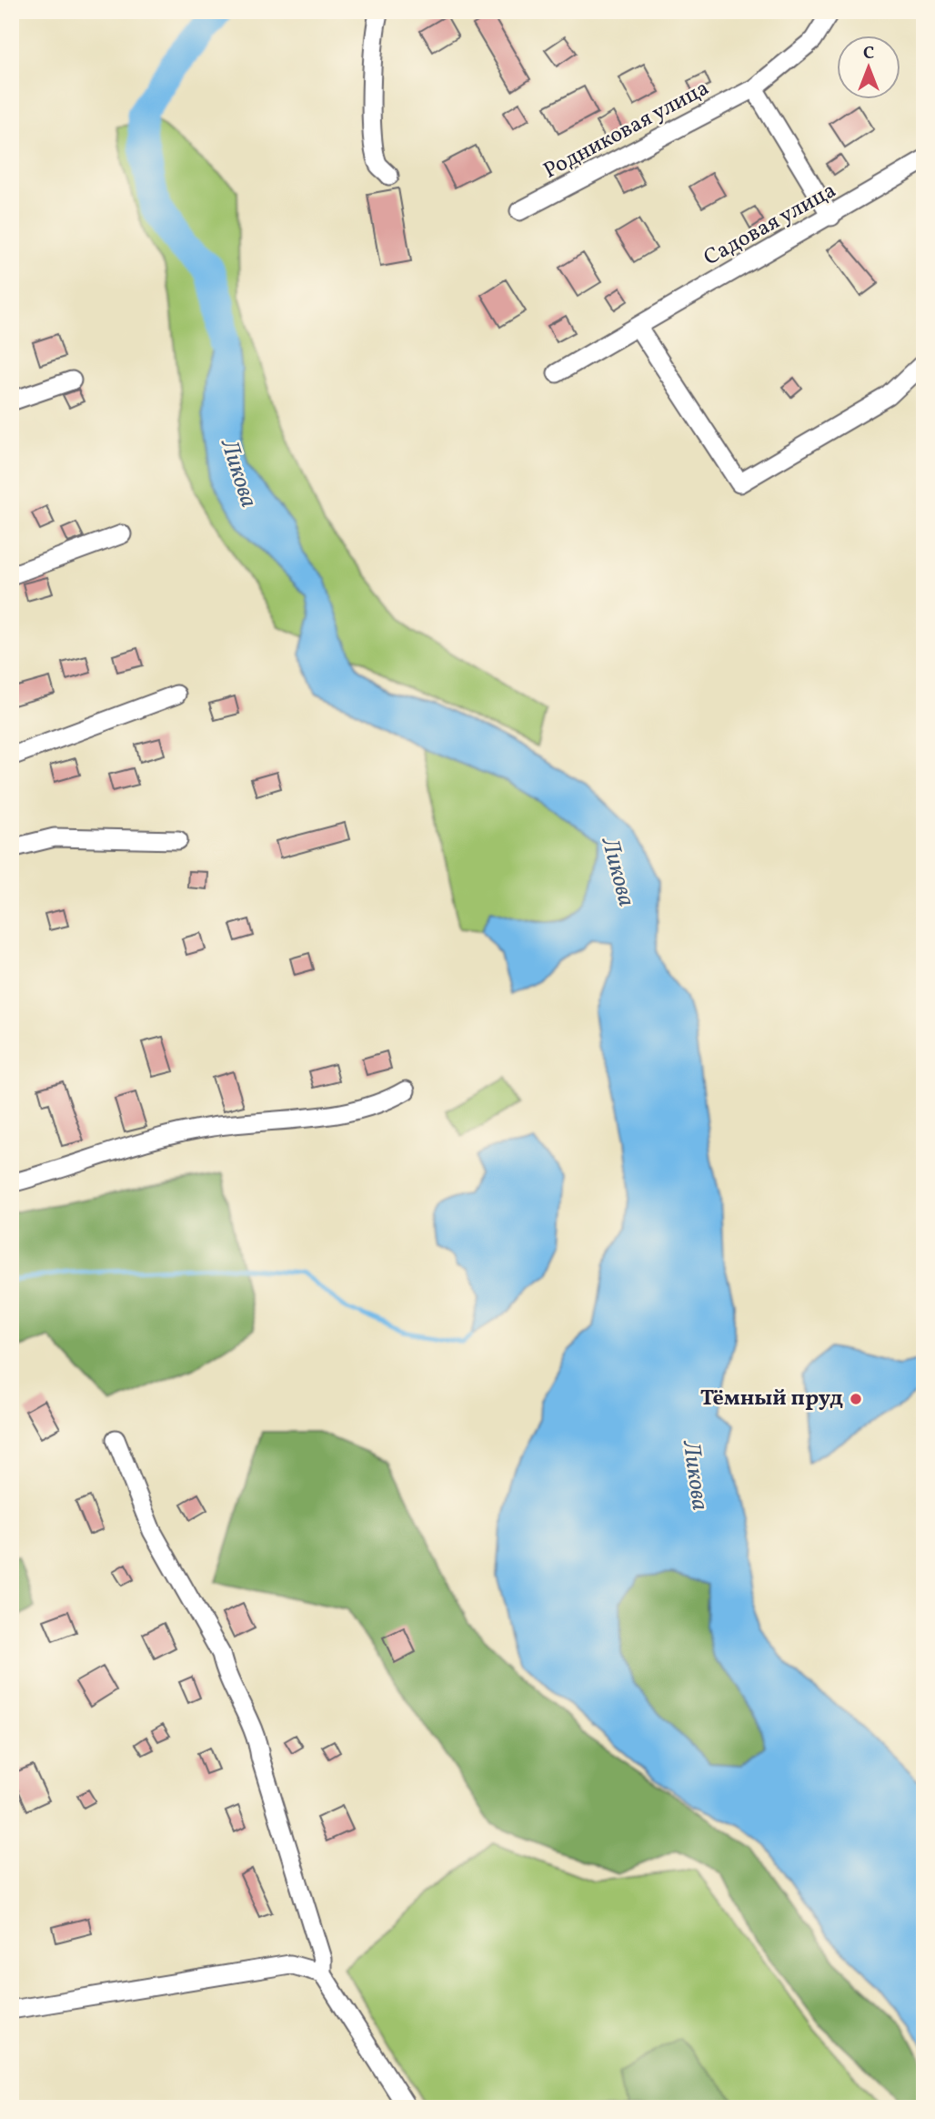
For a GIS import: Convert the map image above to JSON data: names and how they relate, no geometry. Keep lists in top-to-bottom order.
{
  "streets": {
    "street": ["Родниковая улица", "Садовая улица"]
  },
  "water": ["Ликова"],
  "places": ["Тёмный пруд"],
  "north": "top"
}
